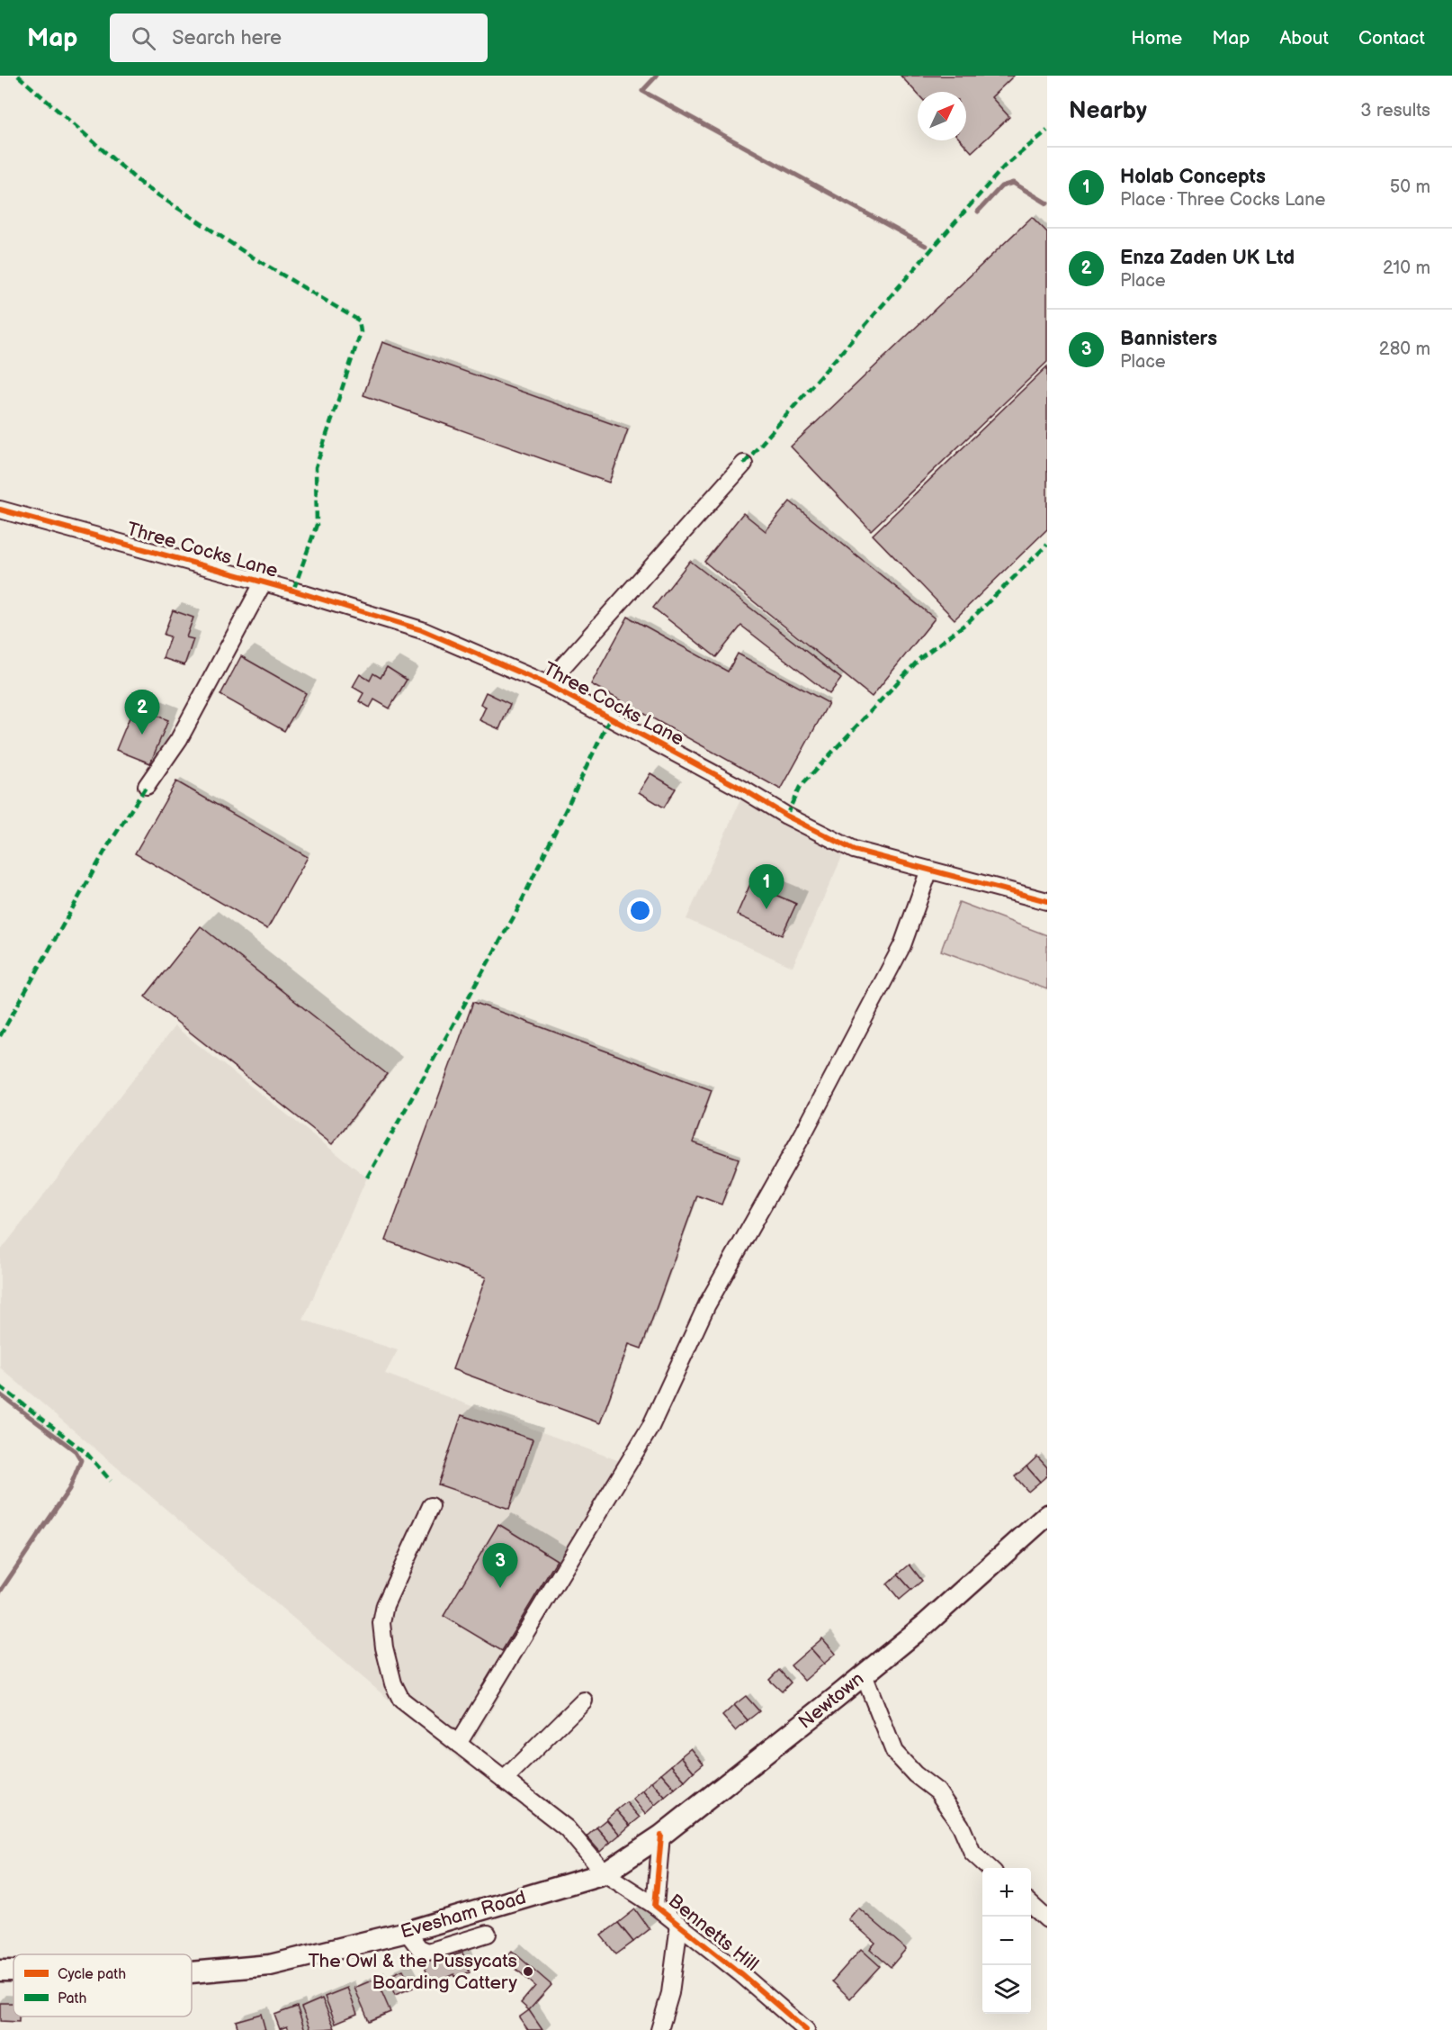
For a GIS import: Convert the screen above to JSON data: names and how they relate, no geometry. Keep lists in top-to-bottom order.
{
  "streets": {
    "main road": ["Newtown", "Evesham Road"],
    "street": ["Three Cocks Lane", "Bennetts Hill"]
  },
  "crossings": [
    ["Newtown", "Evesham Road"],
    ["Newtown", "Bennetts Hill"],
    ["Evesham Road", "Bennetts Hill"]
  ],
  "places": ["The Owl & the Pussycats Boarding Cattery"],
  "legend": ["Cycle path", "Path"],
  "north": "top right",
  "page": {
    "header": "Map",
    "search": "Search here",
    "nav": [
      "Home",
      "Map",
      "About",
      "Contact"
    ],
    "heading": ["Nearby", "3 results"],
    "list": [
      {
        "mark": "1",
        "name": "Holab Concepts",
        "note": "Place · Three Cocks Lane",
        "value": "50 m"
      },
      {
        "mark": "2",
        "name": "Enza Zaden UK Ltd",
        "note": "Place",
        "value": "210 m"
      },
      {
        "mark": "3",
        "name": "Bannisters",
        "note": "Place",
        "value": "280 m"
      }
    ],
    "pins": ["2", "1", "3"],
    "map_buttons": ["+", "−"]
  }
}
